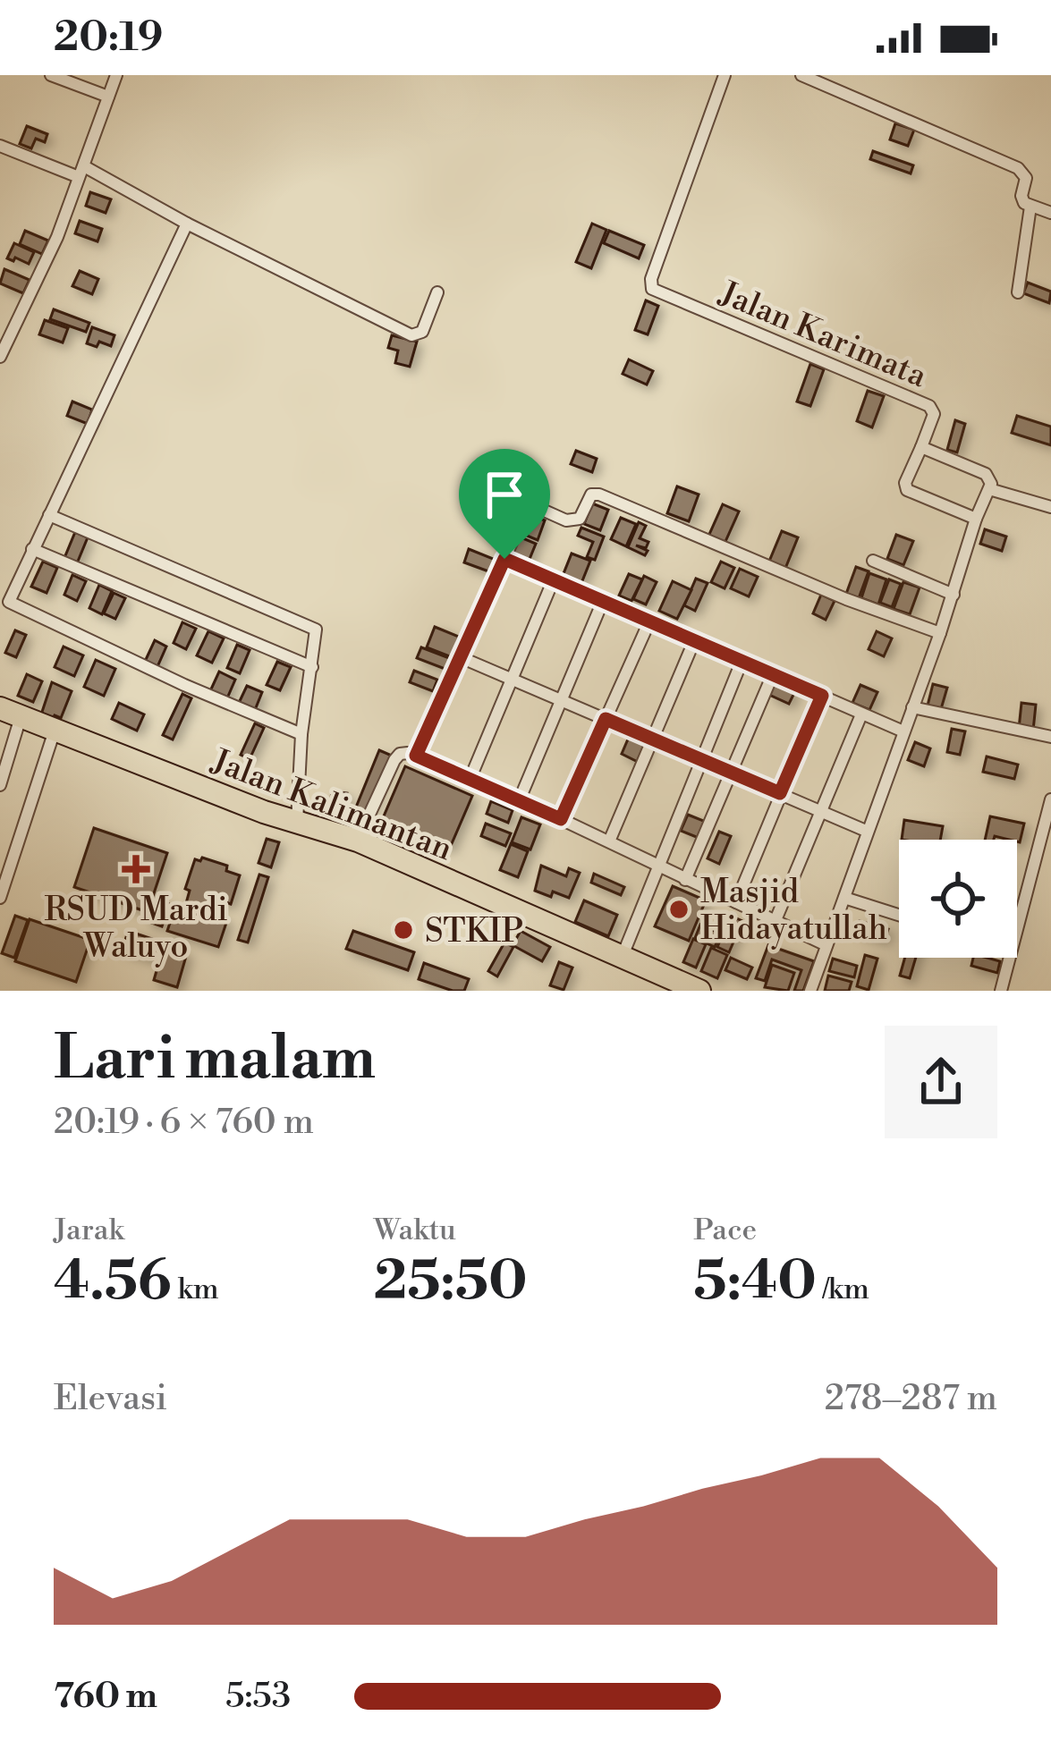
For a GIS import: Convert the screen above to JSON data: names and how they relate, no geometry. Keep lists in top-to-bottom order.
{
  "streets": {
    "highway": ["Jalan Kalimantan"],
    "street": ["Jalan Karimata"]
  },
  "places": {
    "health": ["RSUD Mardi Waluyo"],
    "other": ["Masjid Hidayatullah", "STKIP"]
  },
  "page": {
    "status": "20:19",
    "heading": ["Lari malam", "20:19 · 6 × 760 m"],
    "stats": [
      ["Jarak", "4.56 km"],
      ["Waktu", "25:50"],
      ["Pace", "5:40 /km"]
    ],
    "chart": ["Elevasi", "278–287 m"],
    "list": [
      {
        "name": "760 m",
        "note": "5:53"
      }
    ]
  }
}
